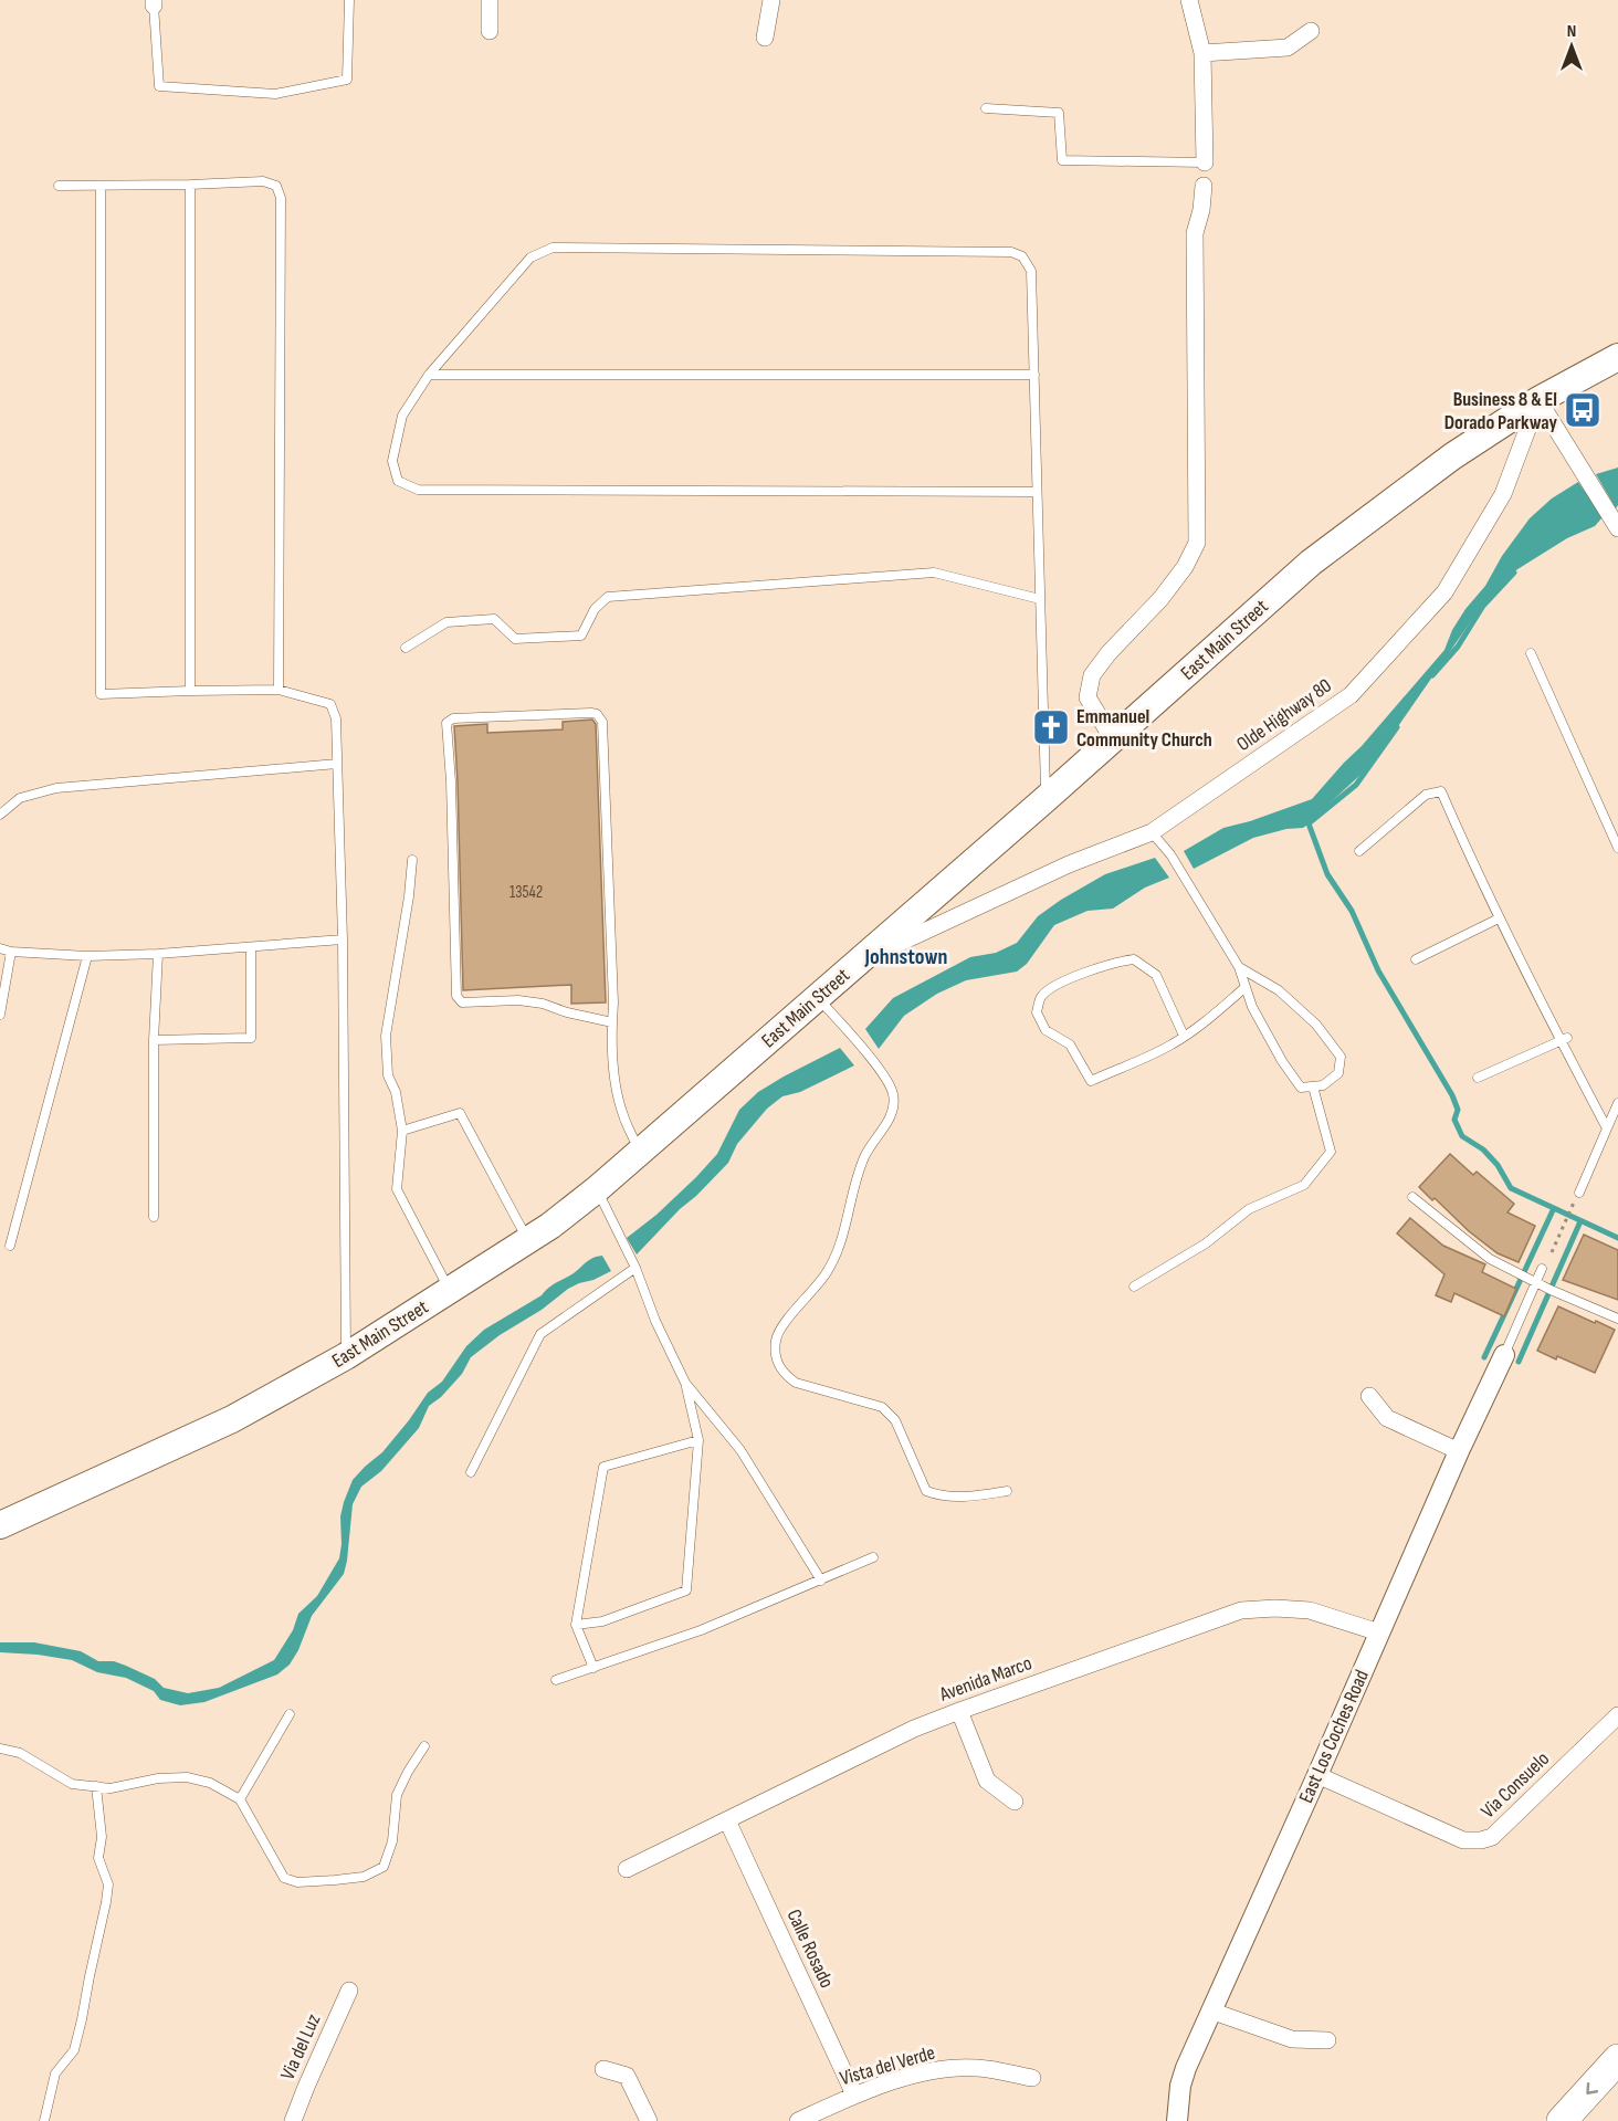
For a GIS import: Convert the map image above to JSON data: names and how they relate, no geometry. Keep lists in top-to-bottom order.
{
  "streets": {
    "main road": ["East Main Street"],
    "street": [
      "Olde Highway 80",
      "Avenida Marco",
      "East Los Coches Road",
      "Via Consuelo",
      "Calle Rosado",
      "Via del Luz",
      "Vista del Verde"
    ]
  },
  "crossings": [
    ["East Main Street", "Olde Highway 80"],
    ["Avenida Marco", "East Los Coches Road"],
    ["Avenida Marco", "Calle Rosado"],
    ["East Los Coches Road", "Via Consuelo"],
    ["Calle Rosado", "Vista del Verde"]
  ],
  "districts": ["Johnstown"],
  "places": {
    "bus stop": ["Business 8 & El Dorado Parkway"],
    "church": ["Emmanuel Community Church"]
  },
  "house_numbers": ["13542"],
  "north": "top"
}
